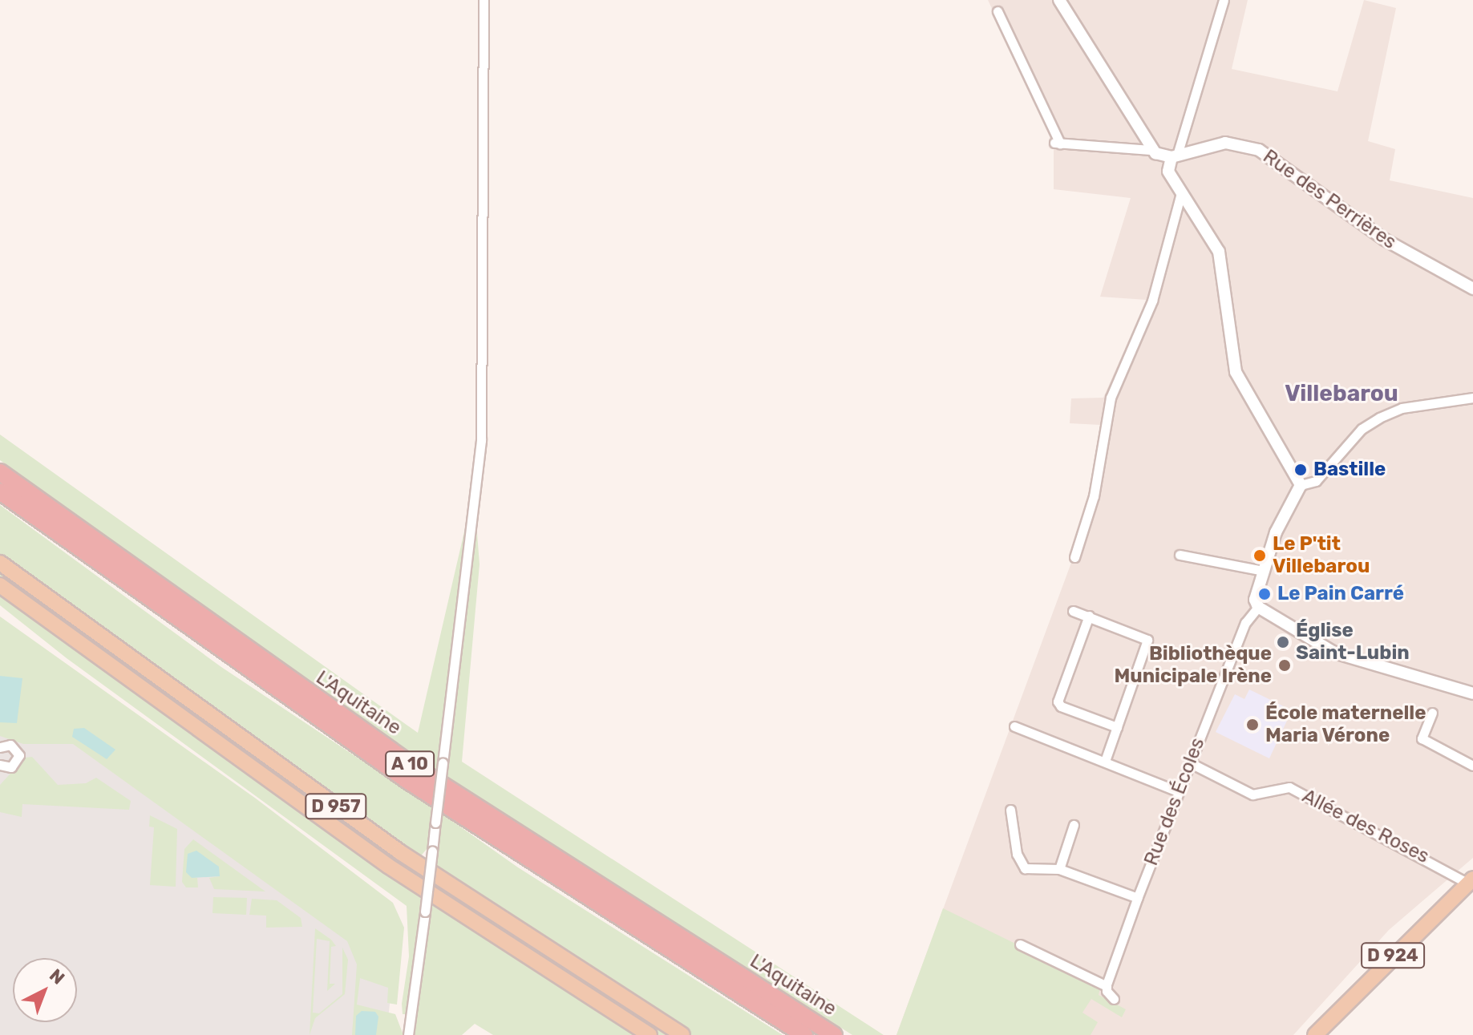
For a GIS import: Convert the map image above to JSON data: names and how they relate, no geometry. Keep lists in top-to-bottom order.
{
  "streets": {
    "highway": ["L'Aquitaine", "A 10"],
    "main road": ["D 957", "D 924"],
    "street": ["Rue des Perrières", "Rue des Écoles", "Allée des Roses"]
  },
  "crossings": [
    ["Rue des Écoles", "Allée des Roses"],
    ["Allée des Roses", "D 924"]
  ],
  "districts": ["Villebarou"],
  "places": [
    "Bastille",
    "Le P'tit Villebarou",
    "Le Pain Carré",
    "Église Saint-Lubin",
    "Bibliothèque Municipale Irène",
    "École maternelle Maria Vérone"
  ],
  "north": "top right"
}
